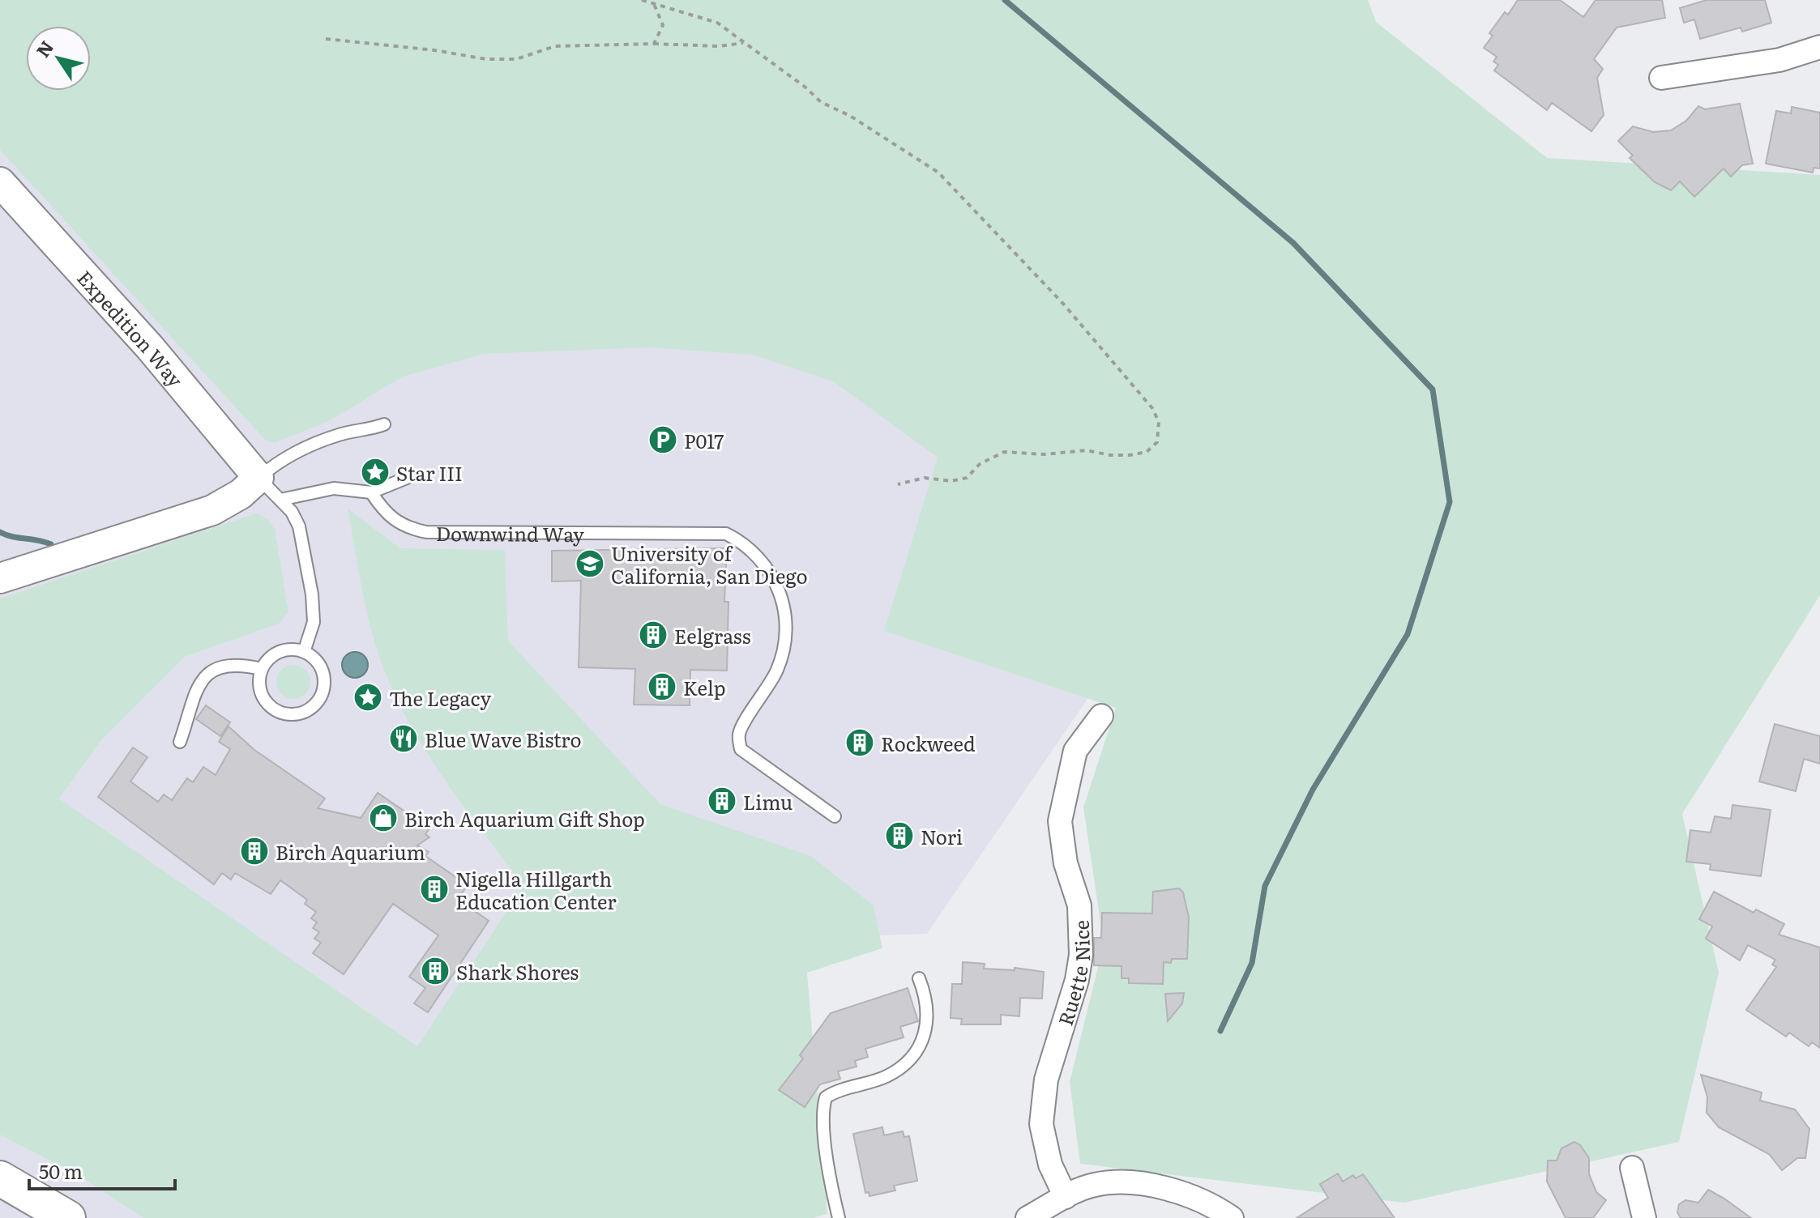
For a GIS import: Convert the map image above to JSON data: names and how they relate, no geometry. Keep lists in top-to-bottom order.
{
  "streets": {
    "street": ["Expedition Way", "Ruette Nice"],
    "lane": ["Downwind Way"]
  },
  "places": {
    "parking": ["P017"],
    "place": ["Star III", "The Legacy"],
    "school or university": ["University of California, San Diego"],
    "building": [
      "Eelgrass",
      "Kelp",
      "Rockweed",
      "Limu",
      "Nori",
      "Birch Aquarium",
      "Nigella Hillgarth Education Center",
      "Shark Shores"
    ],
    "restaurant": ["Blue Wave Bistro"],
    "shop": ["Birch Aquarium Gift Shop"]
  },
  "scale_bar": "50 m",
  "north": "top left"
}
